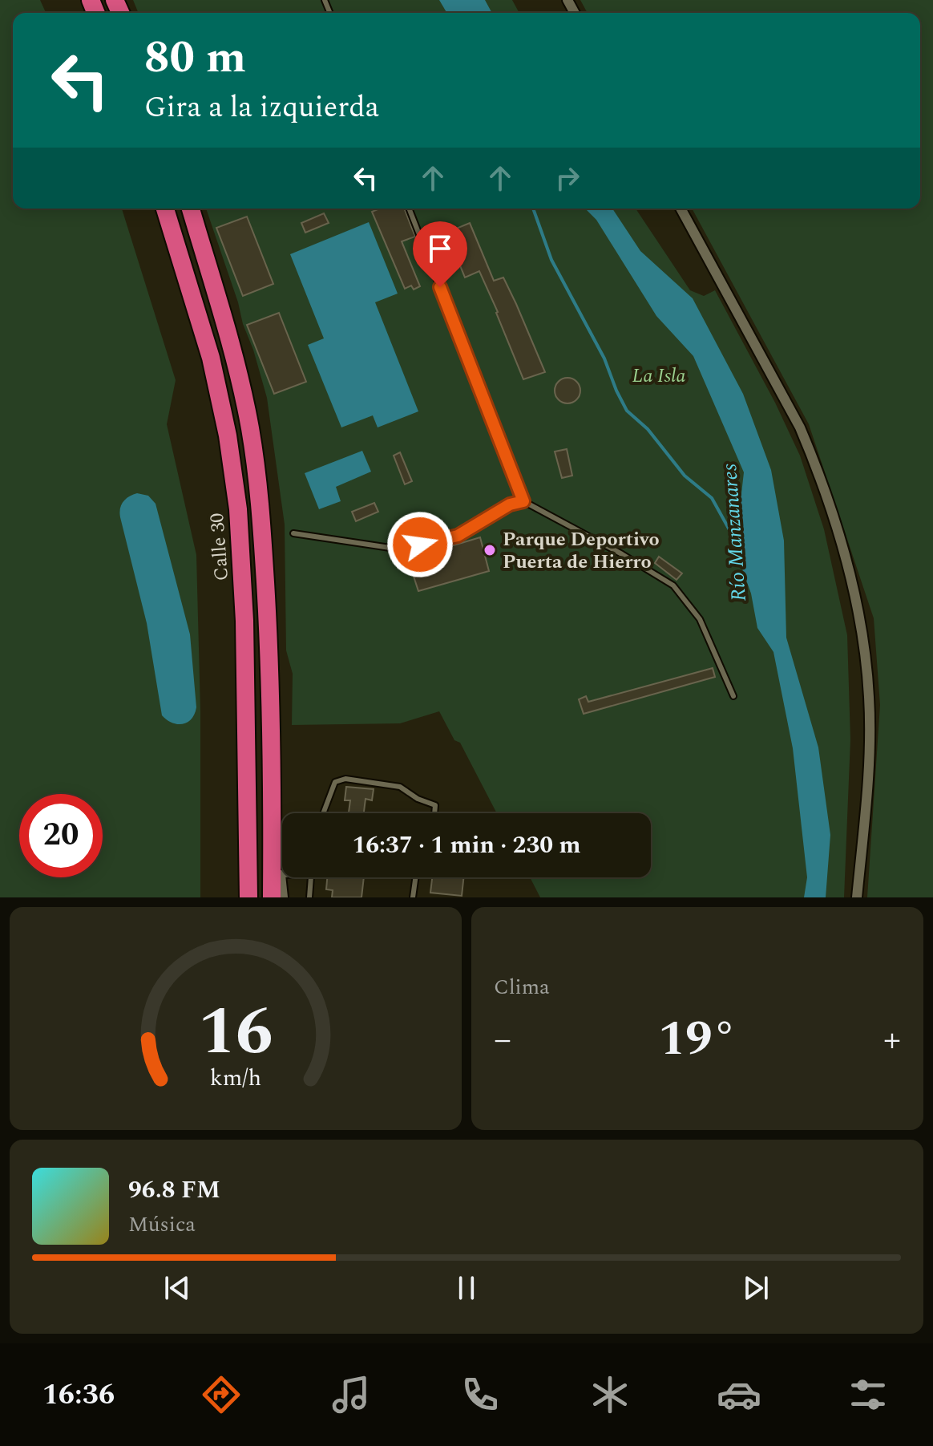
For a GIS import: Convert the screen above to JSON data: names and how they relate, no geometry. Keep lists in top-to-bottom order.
{
  "streets": {
    "highway": ["Calle 30"]
  },
  "water": ["Río Manzanares"],
  "parks": ["La Isla"],
  "places": ["Parque Deportivo Puerta de Hierro"],
  "page": {
    "turn": ["80 m", "Gira a la izquierda"],
    "limit": "20",
    "trip": "16:37 · 1 min · 230 m",
    "tile": "Clima",
    "heat": ["−", "19°", "+"],
    "song": ["96.8 FM", "Música"],
    "tabs": "16:36",
    "gauge": ["16", "km/h"]
  }
}
